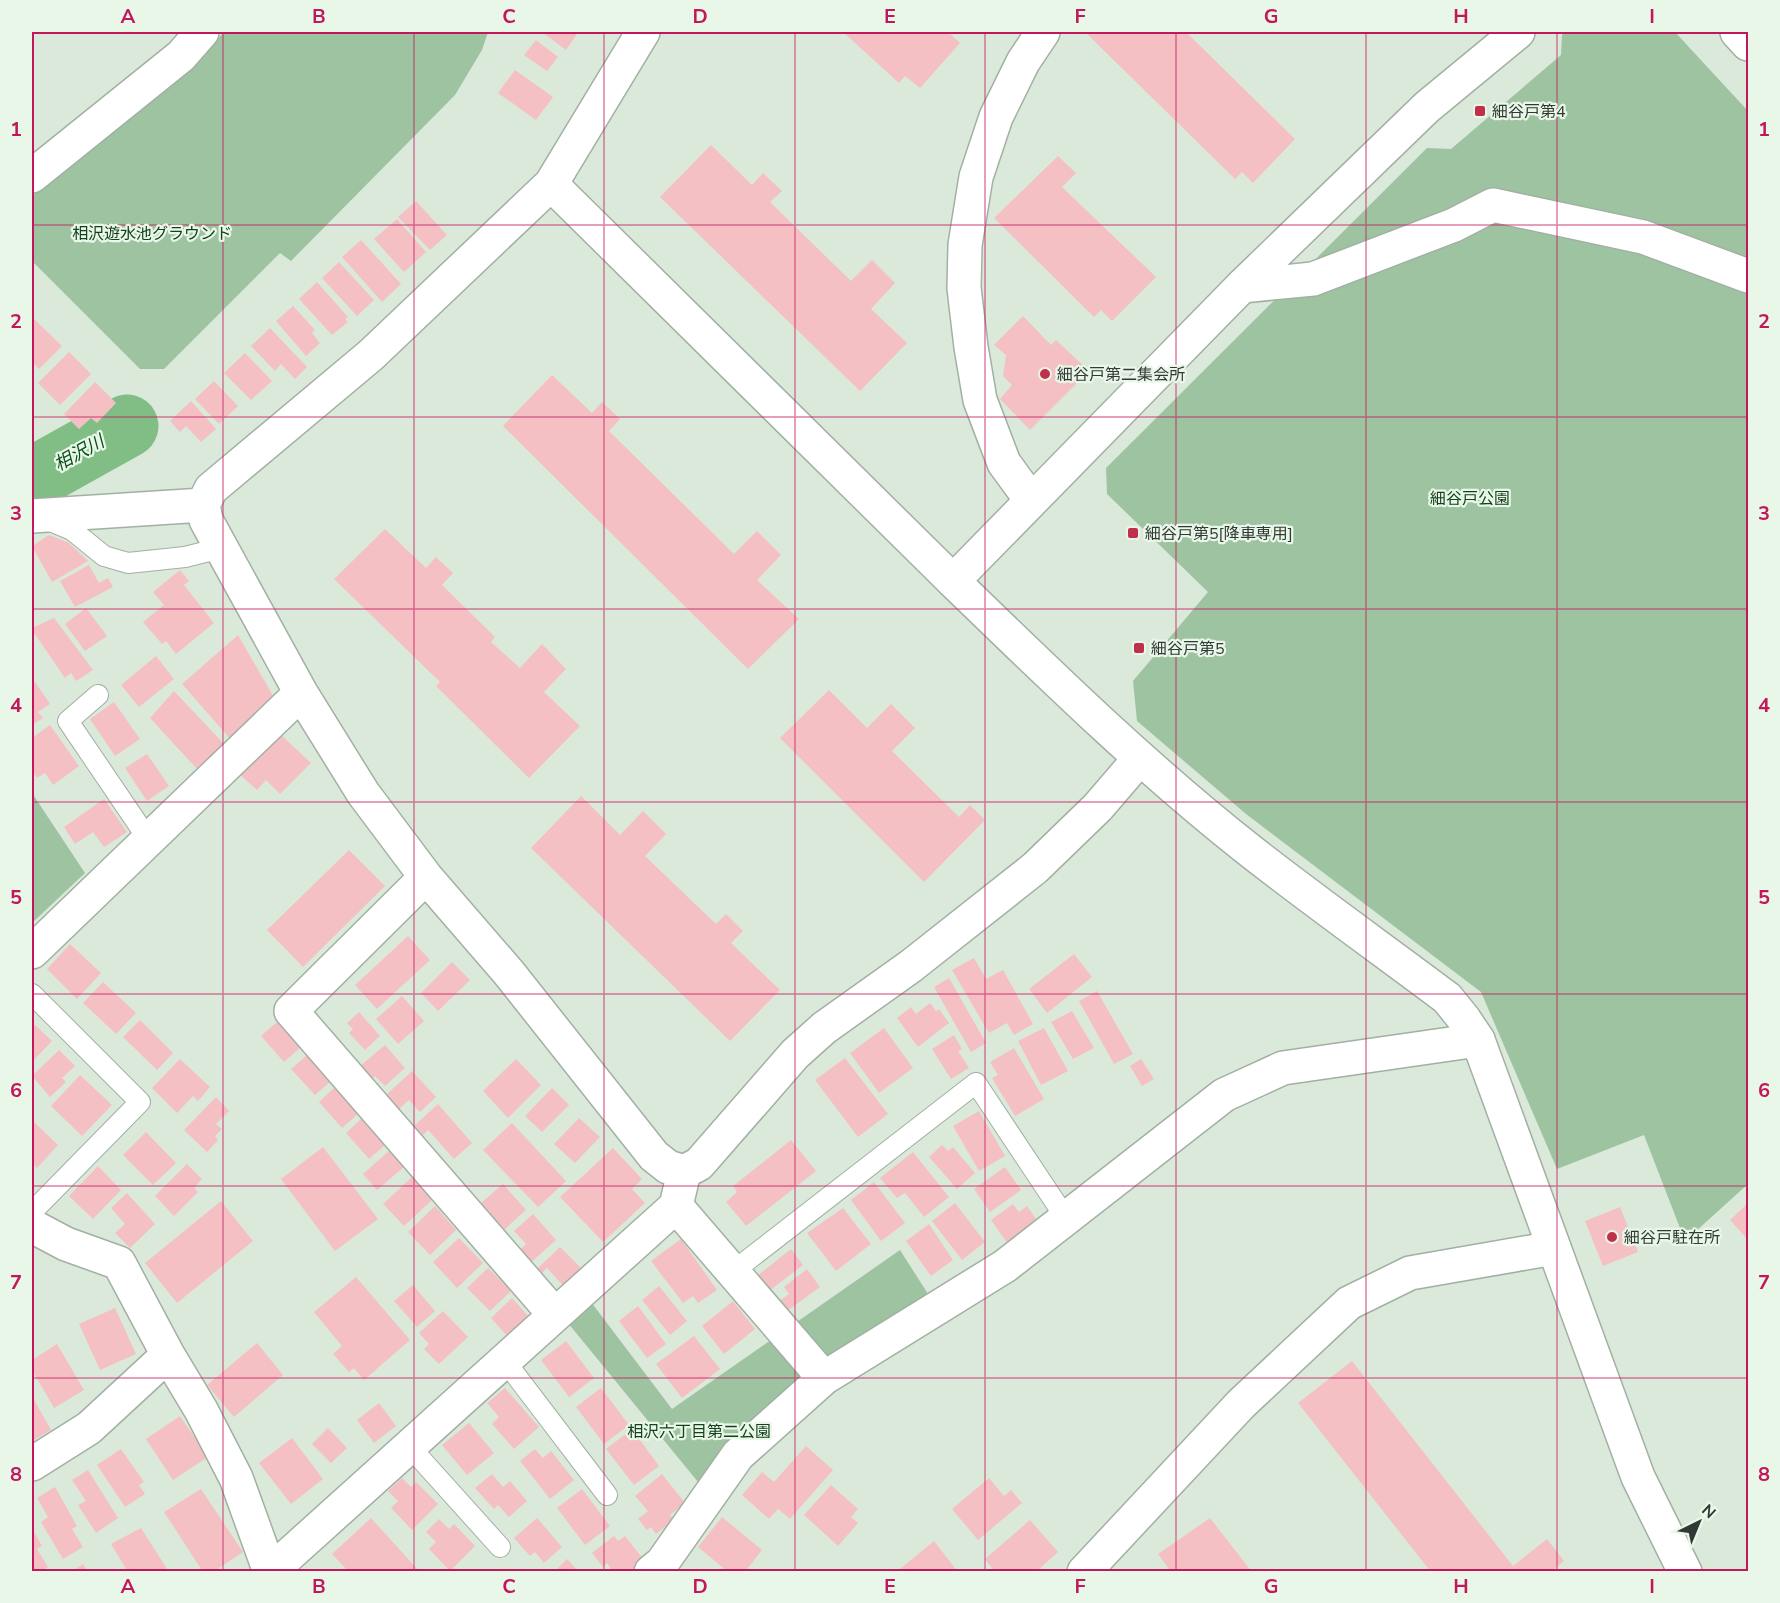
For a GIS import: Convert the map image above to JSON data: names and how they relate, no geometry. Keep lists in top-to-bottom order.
{
  "water": ["相沢川"],
  "parks": ["相沢遊水池グラウンド", "細谷戸公園", "相沢六丁目第二公園"],
  "places": {
    "transit": ["細谷戸第4", "細谷戸第5[降車専用]", "細谷戸第5"],
    "other": ["細谷戸第二集会所", "細谷戸駐在所"]
  },
  "north": "top right",
  "grid": {
    "columns": [
      "A",
      "B",
      "C",
      "D",
      "E",
      "F",
      "G",
      "H",
      "I"
    ],
    "rows": [
      "1",
      "2",
      "3",
      "4",
      "5",
      "6",
      "7",
      "8"
    ]
  }
}
